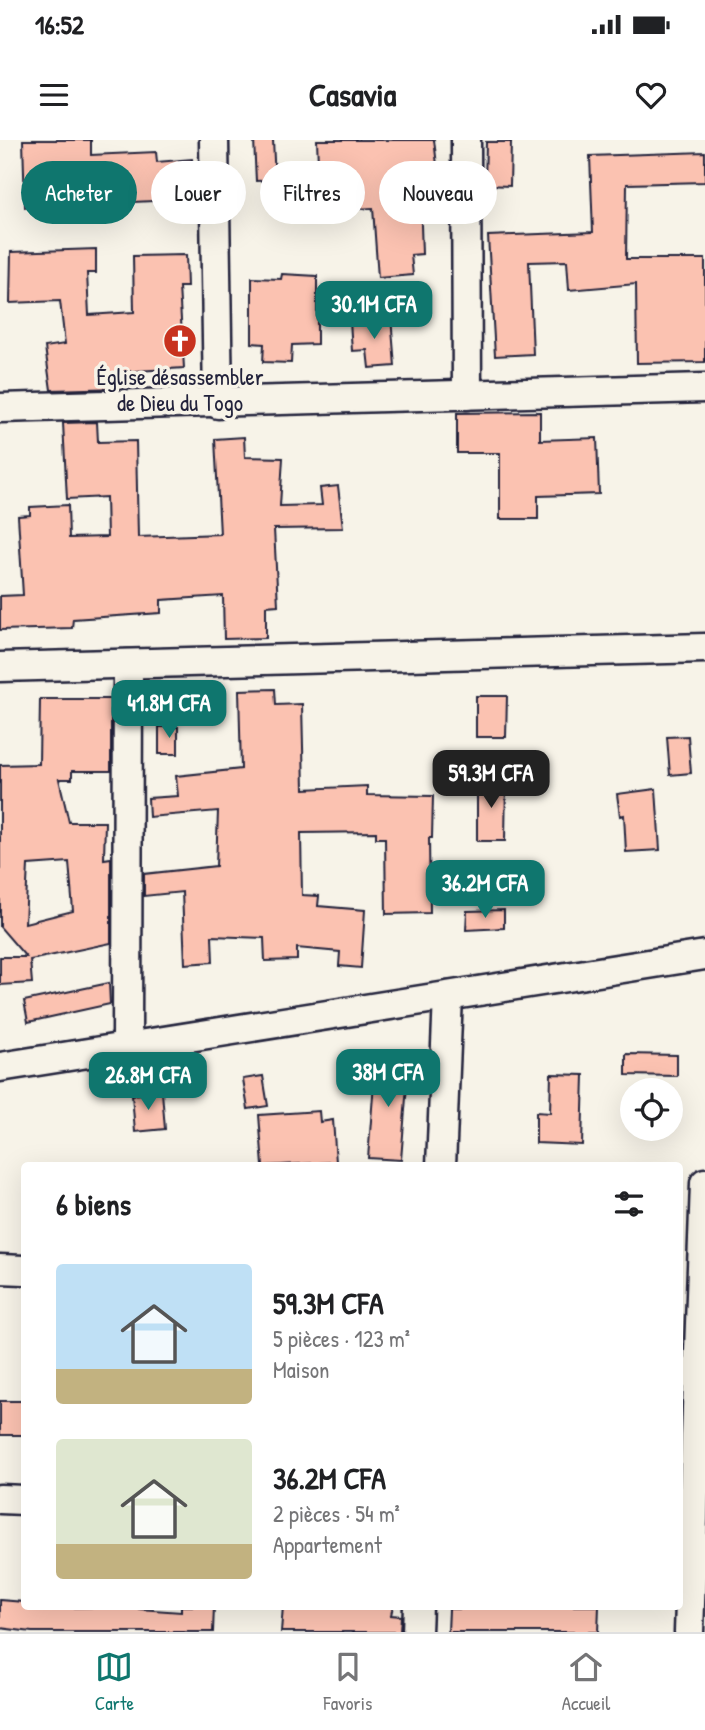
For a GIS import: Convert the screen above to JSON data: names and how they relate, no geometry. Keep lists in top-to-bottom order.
{
  "places": {
    "church": ["Église désassembler de Dieu du Togo"]
  },
  "page": {
    "status": "16:52",
    "header": "Casavia",
    "chip": [
      "Acheter",
      "Louer",
      "Filtres",
      "Nouveau"
    ],
    "price": [
      "30.1M CFA",
      "41.8M CFA",
      "59.3M CFA",
      "36.2M CFA",
      "38M CFA",
      "26.8M CFA"
    ],
    "heading": "6 biens",
    "list": [
      {
        "name": "59.3M CFA",
        "note": "5 pièces · 123 m² · Maison"
      },
      {
        "name": "36.2M CFA",
        "note": "2 pièces · 54 m² · Appartement"
      }
    ],
    "tabs": ["Carte", "Favoris", "Accueil"]
  }
}
